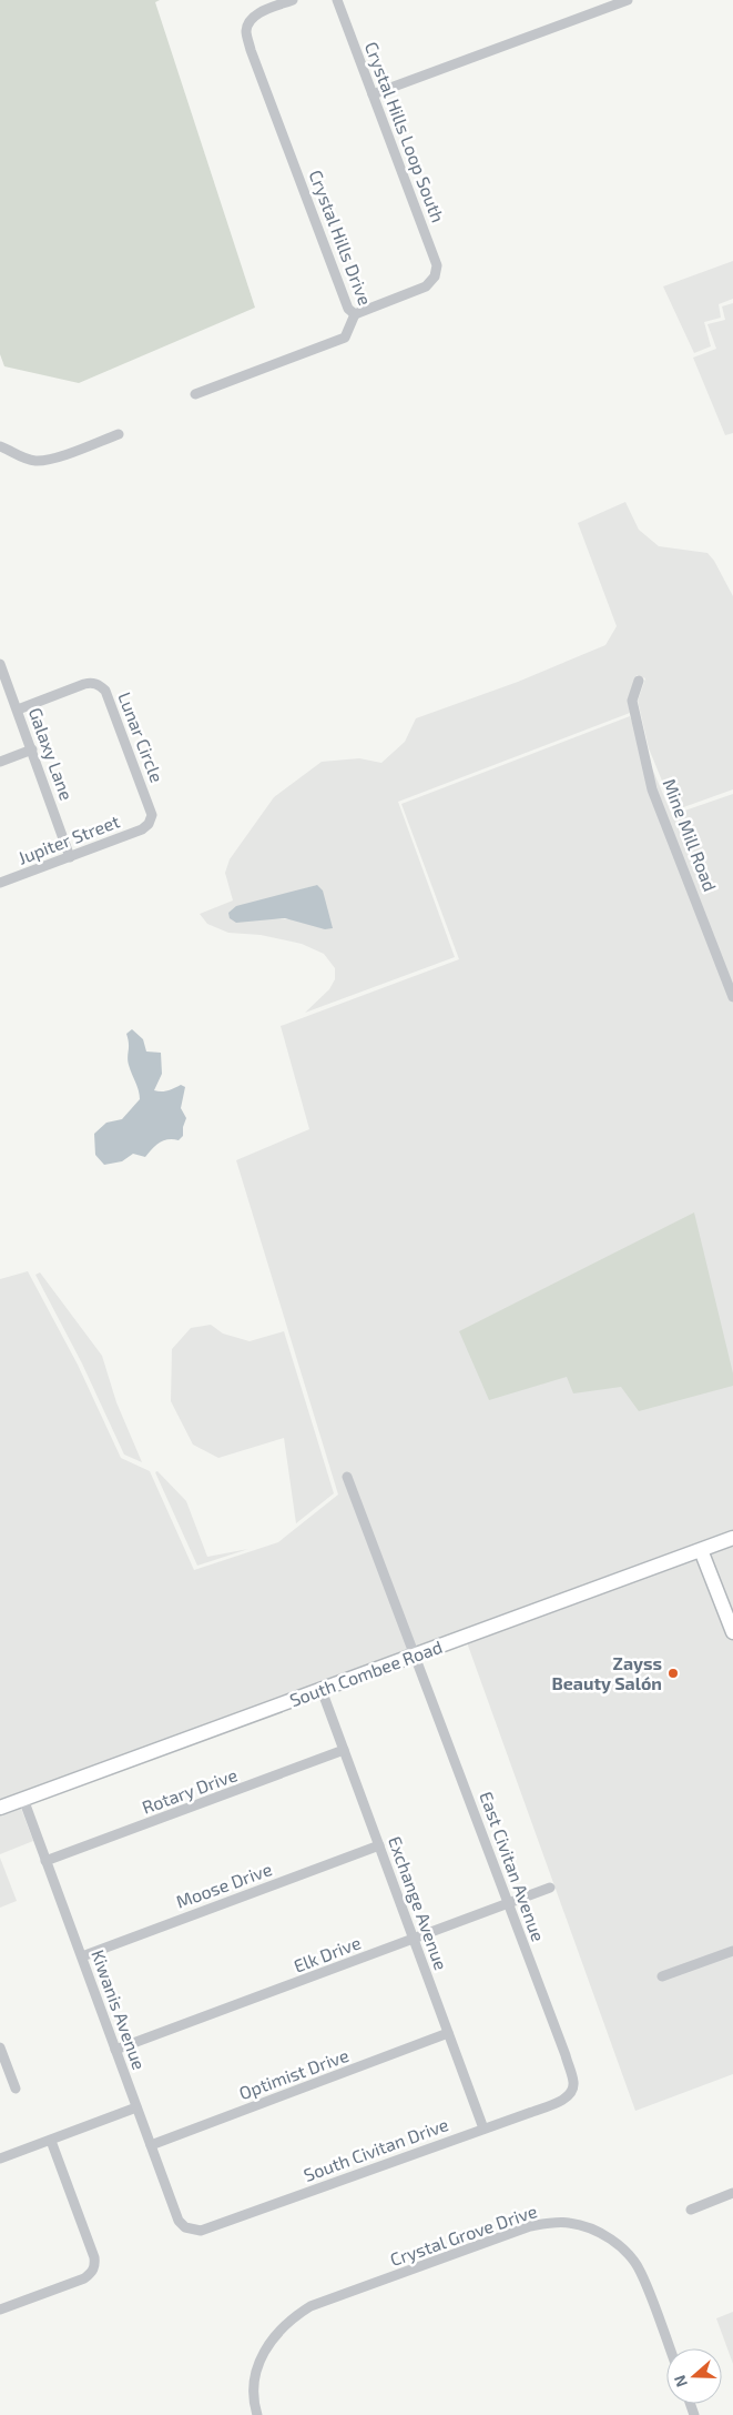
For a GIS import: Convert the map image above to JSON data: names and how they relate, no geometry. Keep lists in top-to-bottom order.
{
  "streets": {
    "main road": ["South Combee Road"],
    "street": [
      "Crystal Hills Loop South",
      "Crystal Hills Drive",
      "Lunar Circle",
      "Galaxy Lane",
      "Mine Mill Road",
      "Jupiter Street",
      "Rotary Drive",
      "East Civitan Avenue",
      "Moose Drive",
      "Exchange Avenue",
      "Elk Drive",
      "Kiwanis Avenue",
      "Optimist Drive",
      "South Civitan Drive",
      "Crystal Grove Drive"
    ]
  },
  "crossings": [
    ["Crystal Hills Loop South", "Crystal Hills Drive"],
    ["Lunar Circle", "Galaxy Lane"],
    ["Lunar Circle", "Jupiter Street"],
    ["Galaxy Lane", "Jupiter Street"],
    ["South Combee Road", "East Civitan Avenue"],
    ["South Combee Road", "Exchange Avenue"],
    ["South Combee Road", "Kiwanis Avenue"],
    ["Rotary Drive", "Exchange Avenue"],
    ["Rotary Drive", "Kiwanis Avenue"],
    ["East Civitan Avenue", "Elk Drive"],
    ["East Civitan Avenue", "South Civitan Drive"],
    ["Moose Drive", "Exchange Avenue"],
    ["Moose Drive", "Kiwanis Avenue"],
    ["Exchange Avenue", "Elk Drive"],
    ["Exchange Avenue", "Optimist Drive"],
    ["Exchange Avenue", "South Civitan Drive"],
    ["Elk Drive", "Kiwanis Avenue"],
    ["Kiwanis Avenue", "Optimist Drive"],
    ["Kiwanis Avenue", "South Civitan Drive"]
  ],
  "places": ["Zayss Beauty Salón"],
  "north": "left"
}
